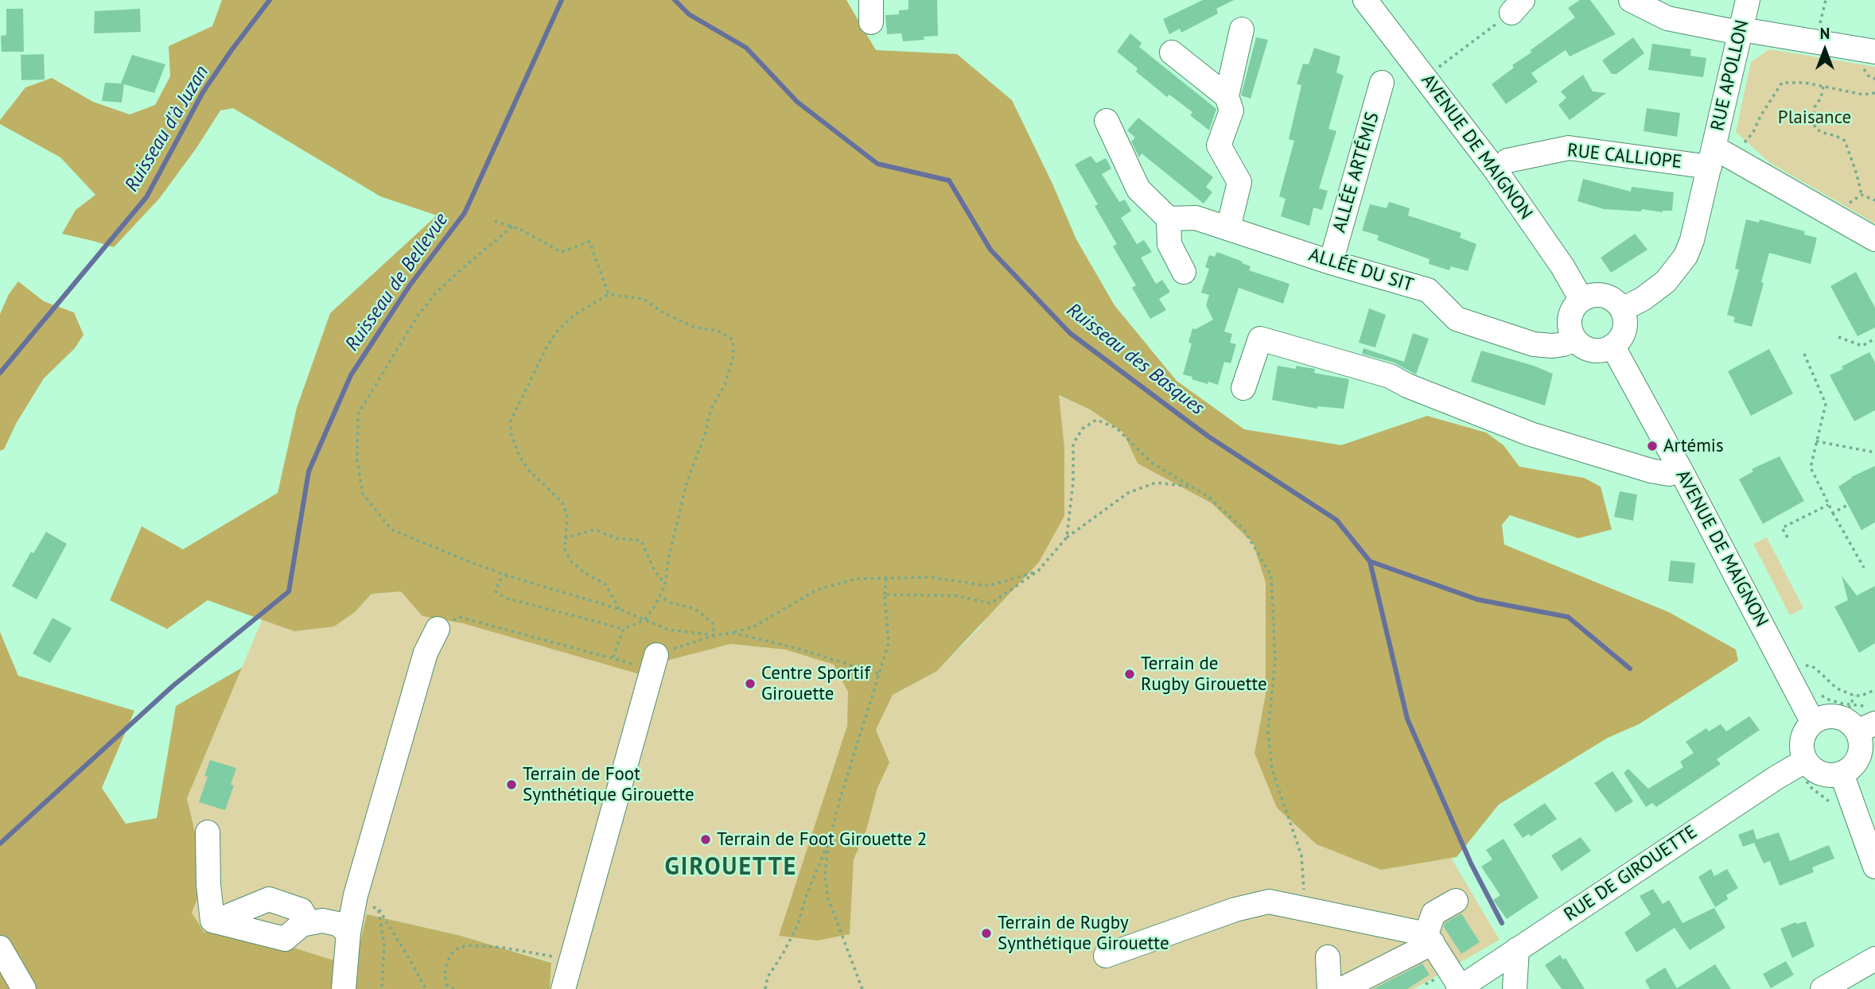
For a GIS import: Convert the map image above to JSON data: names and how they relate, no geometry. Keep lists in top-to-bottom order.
{
  "streets": {
    "street": [
      "RUE APOLLON",
      "AVENUE DE MAIGNON",
      "RUE CALLIOPE",
      "ALLÉE ARTÉMIS",
      "ALLÉE DU SIT",
      "RUE DE GIROUETTE"
    ]
  },
  "crossings": [
    ["RUE APOLLON", "AVENUE DE MAIGNON"],
    ["RUE APOLLON", "RUE CALLIOPE"],
    ["RUE APOLLON", "ALLÉE DU SIT"],
    ["AVENUE DE MAIGNON", "ALLÉE DU SIT"],
    ["AVENUE DE MAIGNON", "RUE DE GIROUETTE"],
    ["ALLÉE ARTÉMIS", "ALLÉE DU SIT"]
  ],
  "districts": ["GIROUETTE"],
  "water": ["Ruisseau d'à Juzan", "Ruisseau de Bellevue", "Ruisseau des Basques"],
  "parks": ["Plaisance"],
  "places": [
    "Artémis",
    "Terrain de Rugby Girouette",
    "Centre Sportif Girouette",
    "Terrain de Foot Synthétique Girouette",
    "Terrain de Foot Girouette 2",
    "Terrain de Rugby Synthétique Girouette"
  ],
  "north": "top"
}
